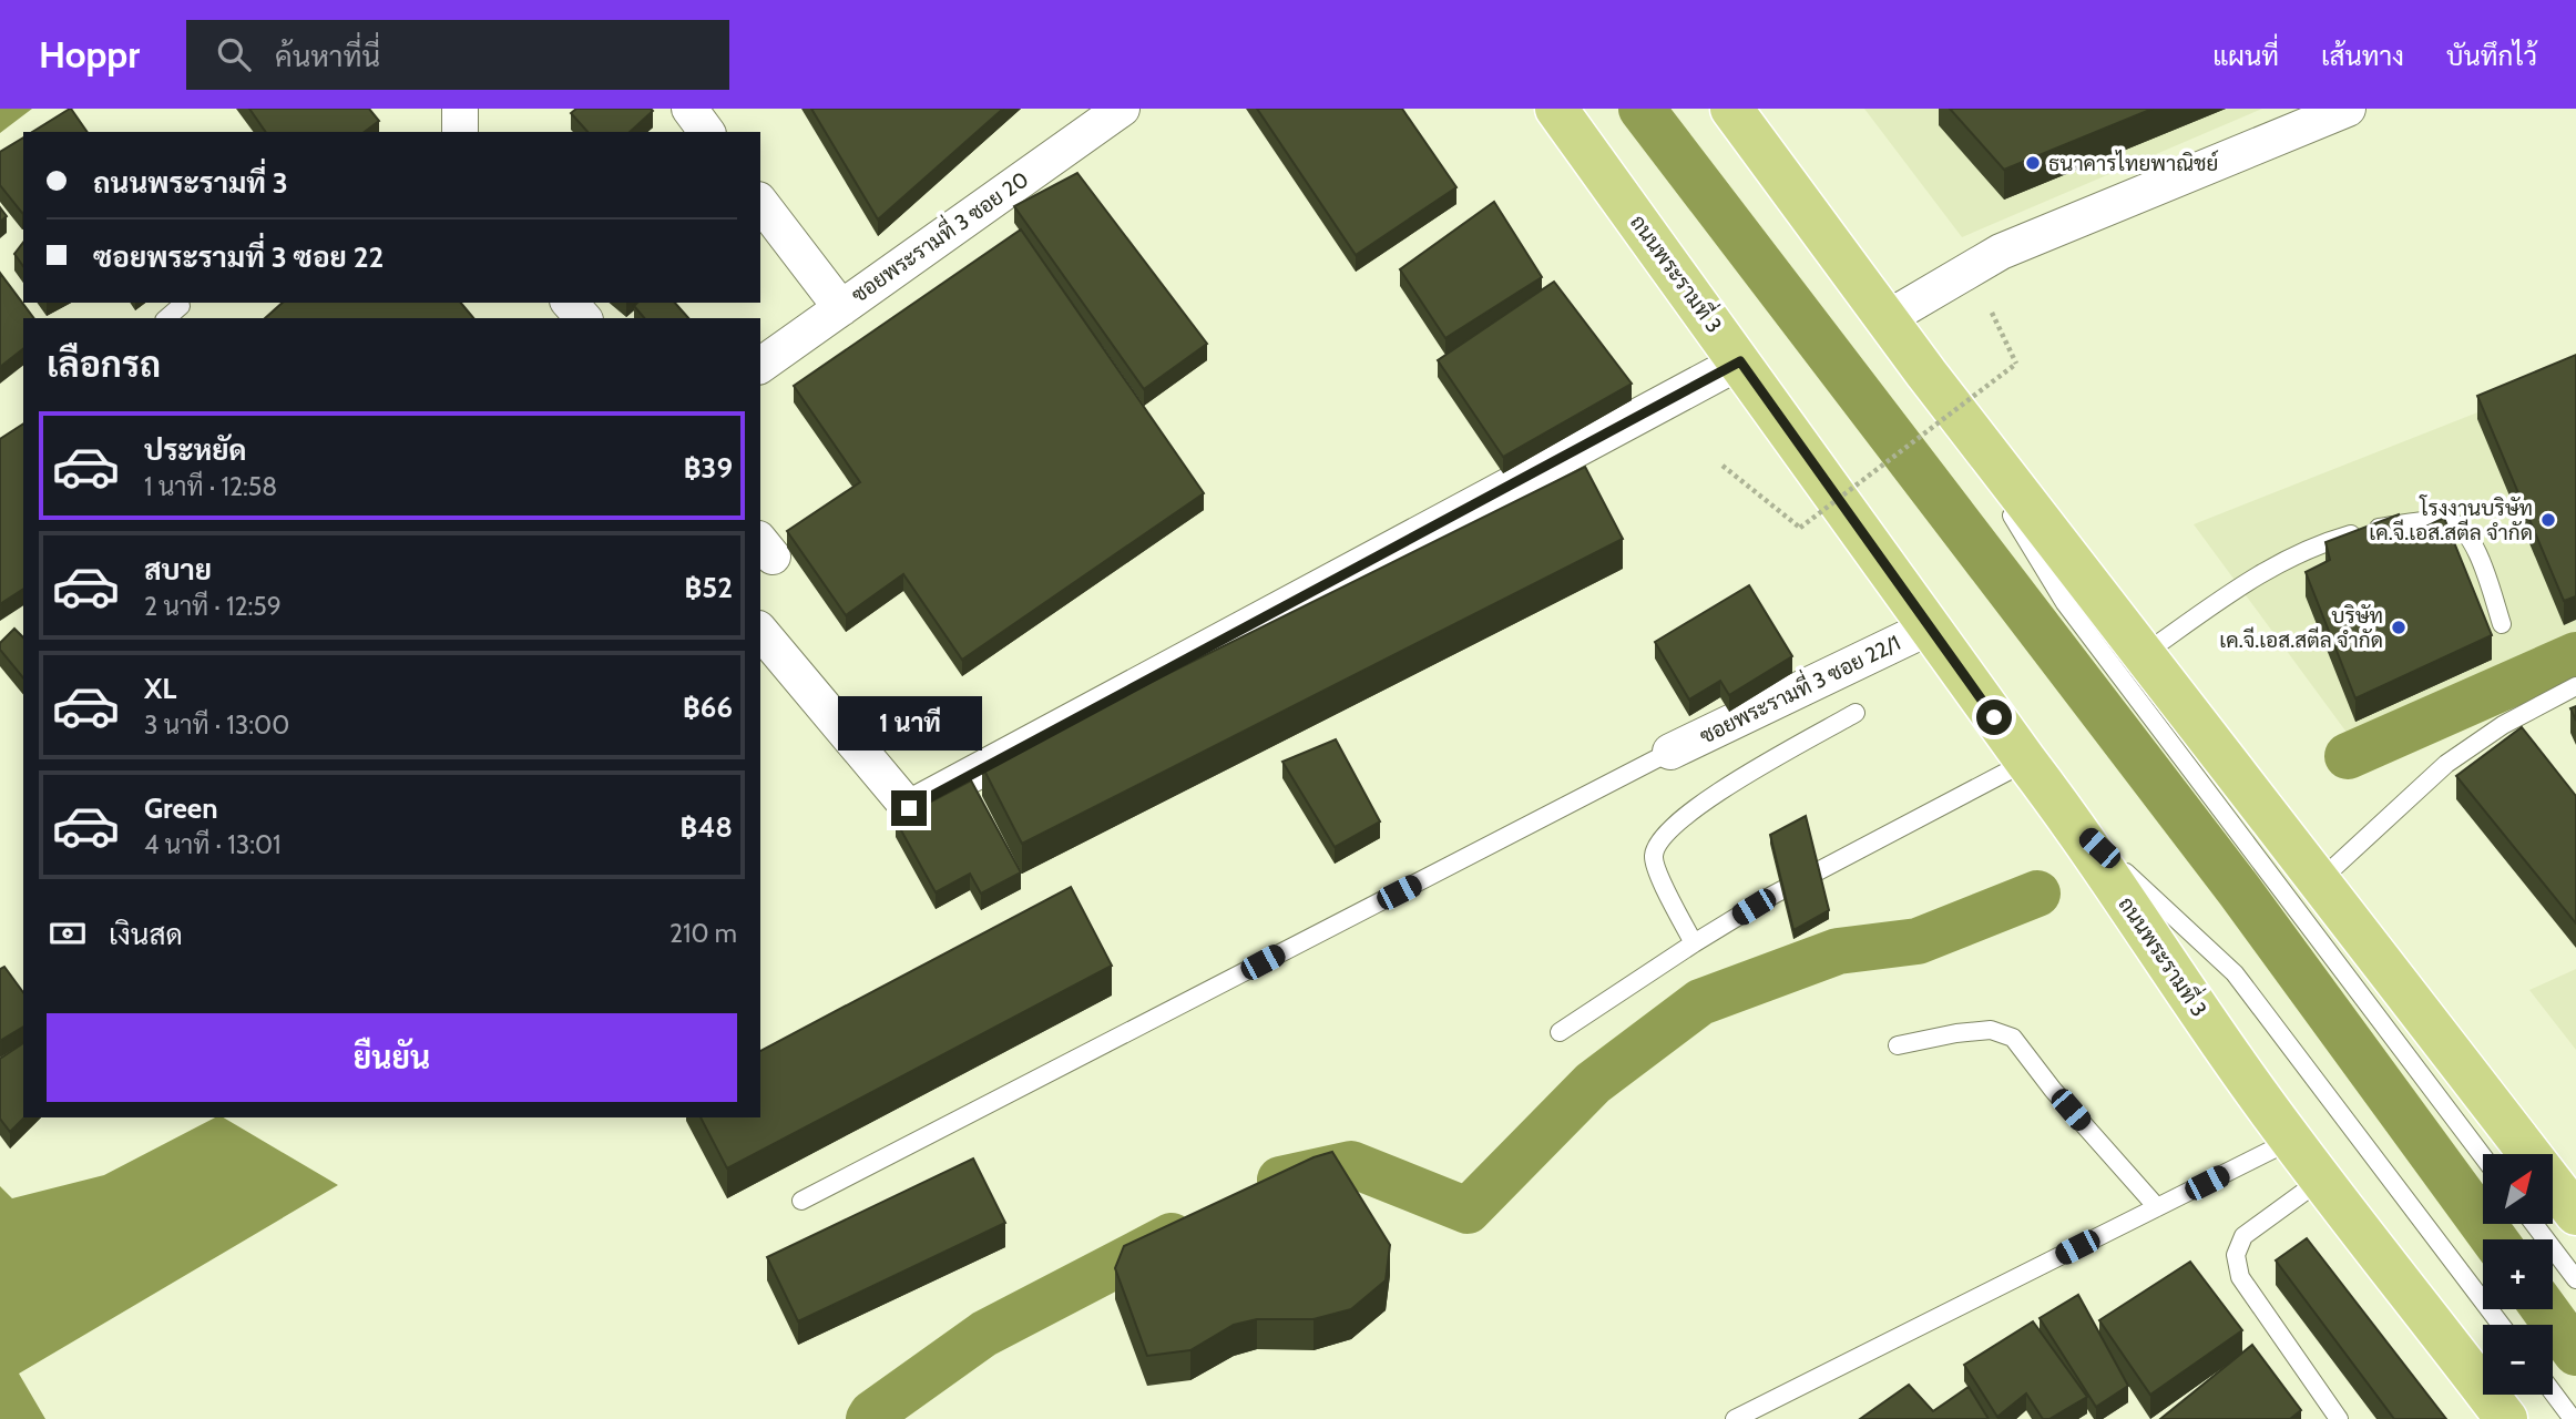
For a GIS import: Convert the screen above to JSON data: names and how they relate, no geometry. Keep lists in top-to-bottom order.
{
  "streets": {
    "main road": ["ถนนพระรามที่ 3"],
    "street": ["ซอยพระรามที่ 3 ซอย 20", "ซอยพระรามที่ 3 ซอย 22/1"]
  },
  "crossings": [
    ["ถนนพระรามที่ 3", "ซอยพระรามที่ 3 ซอย 22/1"]
  ],
  "places": ["ธนาคารไทยพาณิชย์", "โรงงานบริษัท เค.จี.เอส.สตีล จำกัด", "บริษัท เค.จี.เอส.สตีล จำกัด"],
  "north": "top right",
  "page": {
    "header": "Hoppr",
    "search": "ค้นหาที่นี่",
    "nav": ["แผนที่", "เส้นทาง", "บันทึกไว้"],
    "banner": ["ถนนพระรามที่ 3", "ซอยพระรามที่ 3 ซอย 22"],
    "heading": "เลือกรถ",
    "list": [
      {
        "name": "ประหยัด",
        "note": "1 นาที · 12:58",
        "value": "฿39"
      },
      {
        "name": "สบาย",
        "note": "2 นาที · 12:59",
        "value": "฿52"
      },
      {
        "name": "XL",
        "note": "3 นาที · 13:00",
        "value": "฿66"
      },
      {
        "name": "Green",
        "note": "4 นาที · 13:01",
        "value": "฿48"
      }
    ],
    "bubble": "1 นาที",
    "pay": ["เงินสด", "210 m"],
    "buttons": "ยืนยัน",
    "map_buttons": ["+", "−"]
  }
}
